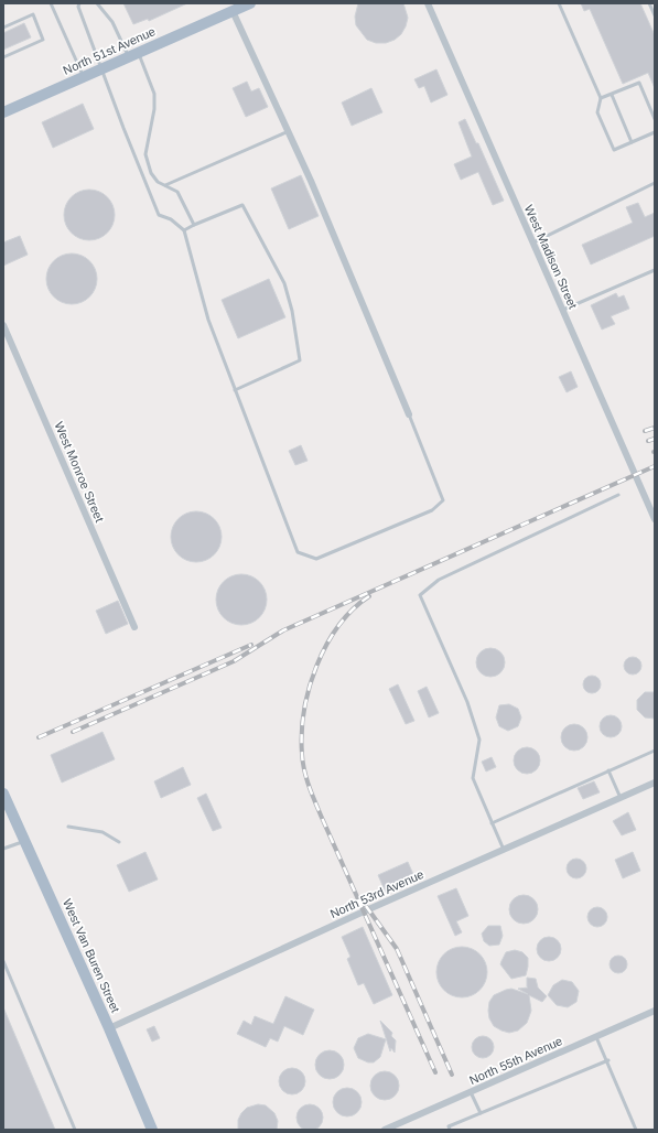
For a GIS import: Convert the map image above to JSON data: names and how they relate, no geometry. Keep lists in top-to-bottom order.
{
  "streets": {
    "main road": ["North 51st Avenue", "West Van Buren Street"],
    "street": [
      "West Madison Street",
      "West Monroe Street",
      "North 53rd Avenue",
      "North 55th Avenue"
    ]
  },
  "crossings": [
    ["North 53rd Avenue", "West Van Buren Street"]
  ]
}
